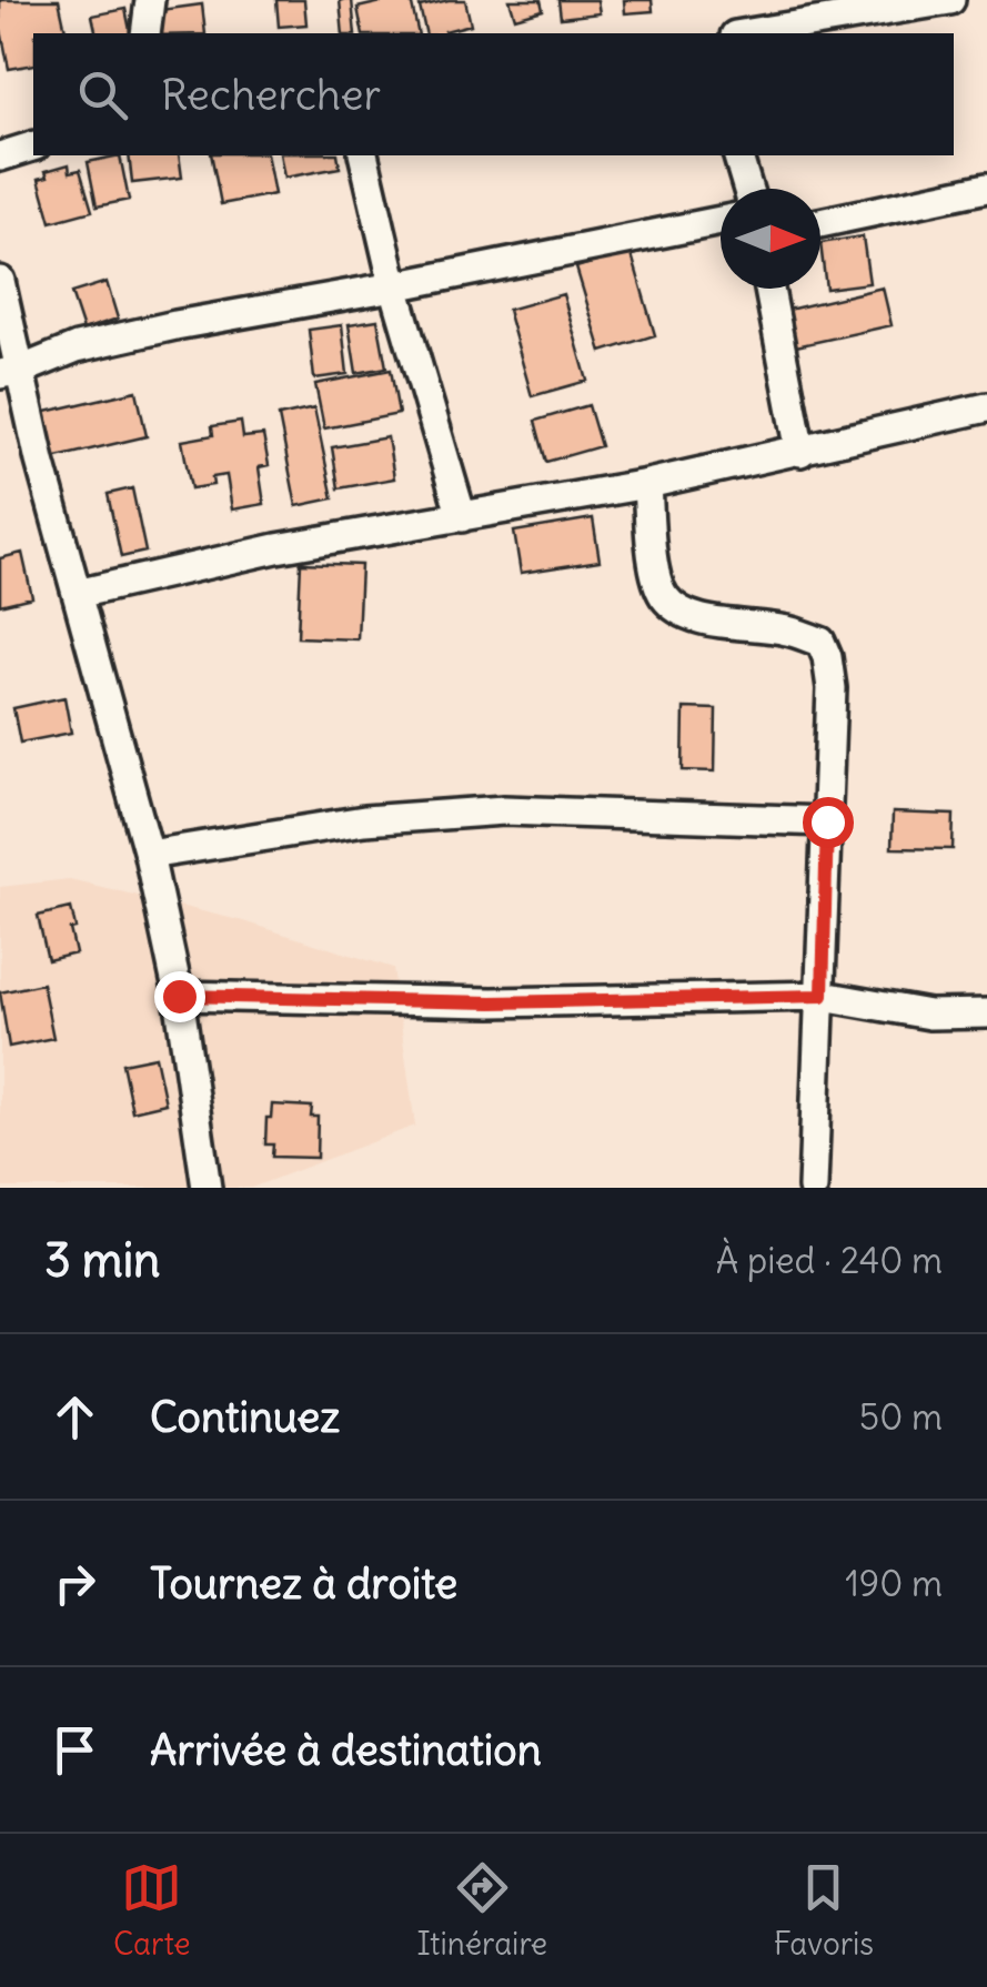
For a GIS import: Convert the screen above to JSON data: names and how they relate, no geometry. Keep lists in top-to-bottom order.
{
  "north": "right",
  "page": {
    "search": "Rechercher",
    "heading": ["3 min", "À pied · 240 m"],
    "list": [
      ["Continuez", "50 m"],
      ["Tournez à droite", "190 m"],
      "Arrivée à destination"
    ],
    "nav": ["Carte", "Itinéraire", "Favoris"]
  }
}
